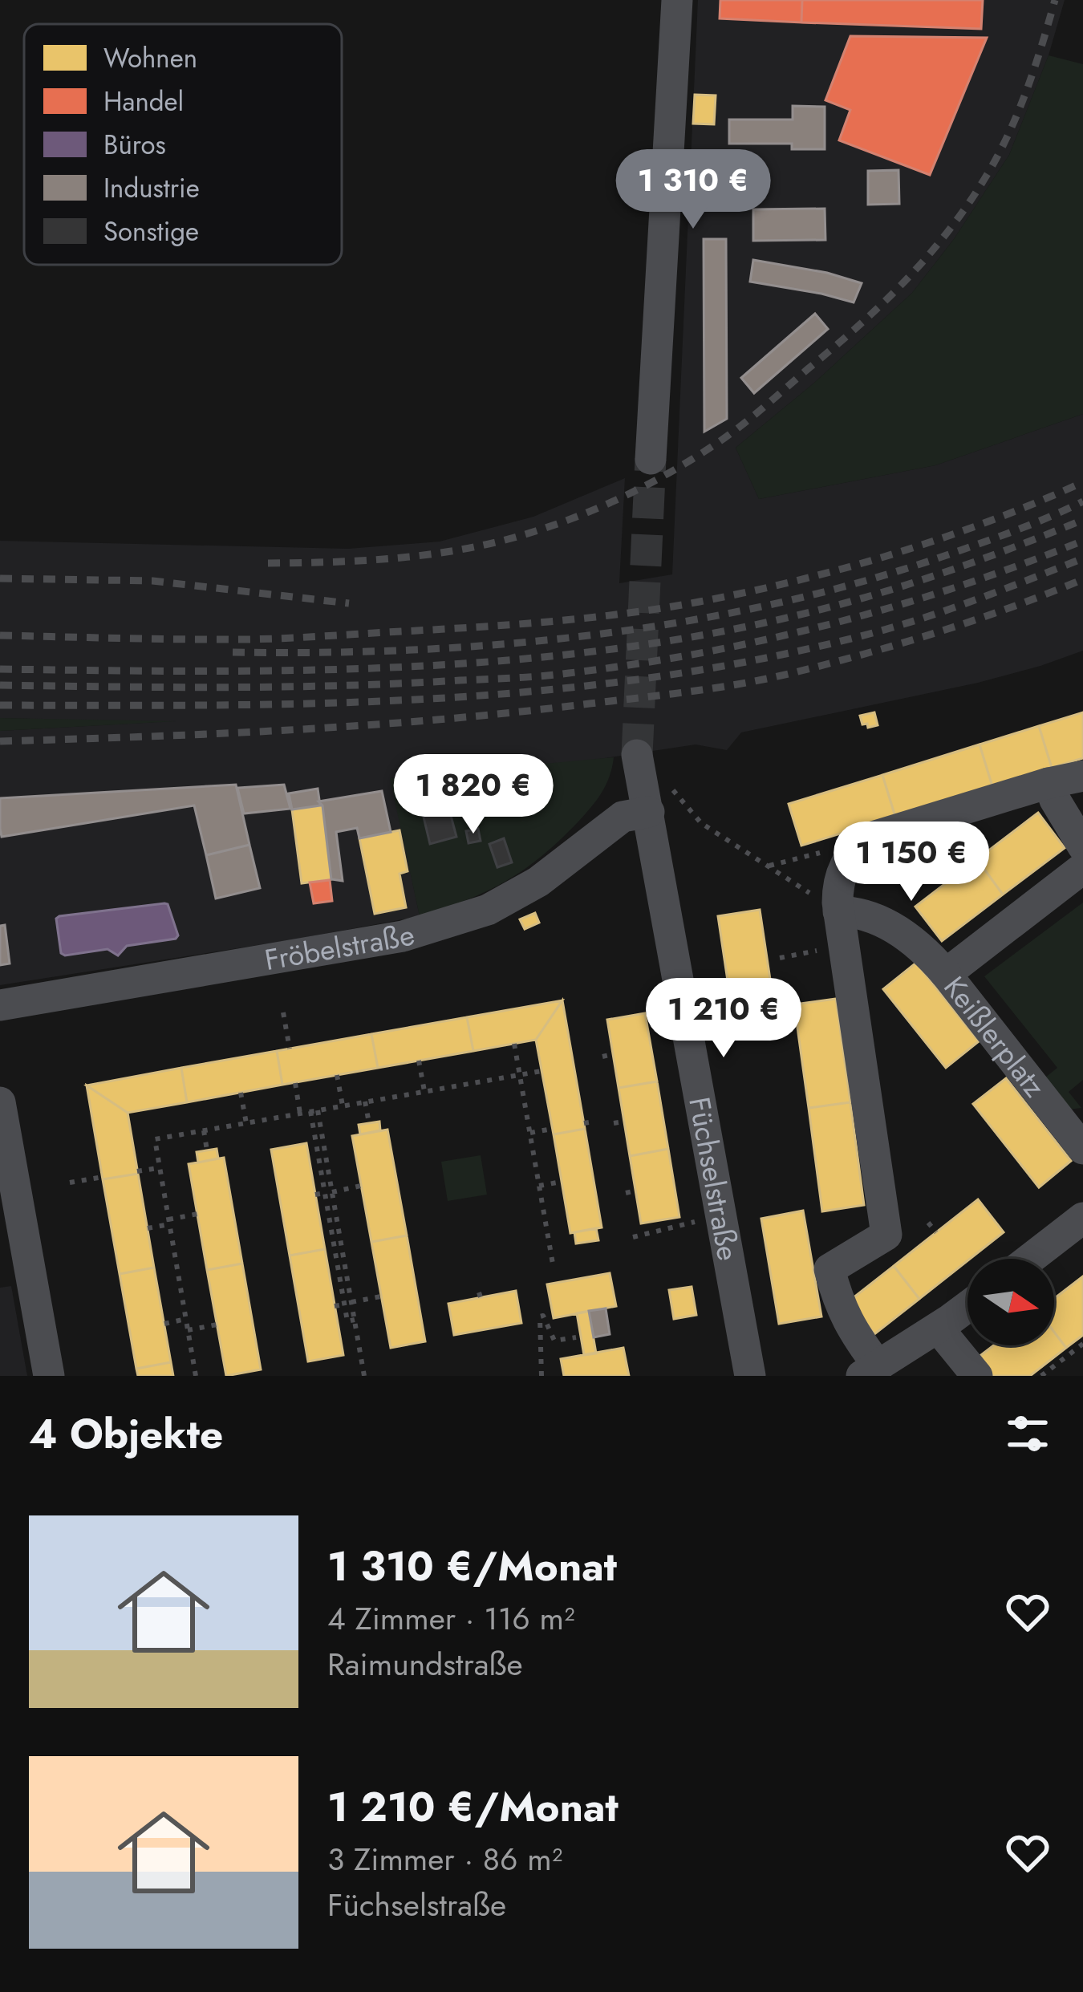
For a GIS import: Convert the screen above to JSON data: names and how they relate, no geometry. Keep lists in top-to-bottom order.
{
  "streets": {
    "street": ["Fröbelstraße", "Keißlerplatz", "Füchselstraße"]
  },
  "crossings": [
    ["Fröbelstraße", "Füchselstraße"]
  ],
  "legend": [
    "Wohnen",
    "Handel",
    "Büros",
    "Industrie",
    "Sonstige"
  ],
  "north": "right",
  "page": {
    "price": [
      "1 310 €",
      "1 820 €",
      "1 150 €",
      "1 210 €"
    ],
    "heading": "4 Objekte",
    "list": [
      {
        "name": "1 310 €/Monat",
        "note": "4 Zimmer · 116 m² · Raimundstraße"
      },
      {
        "name": "1 210 €/Monat",
        "note": "3 Zimmer · 86 m² · Füchselstraße"
      }
    ]
  }
}
